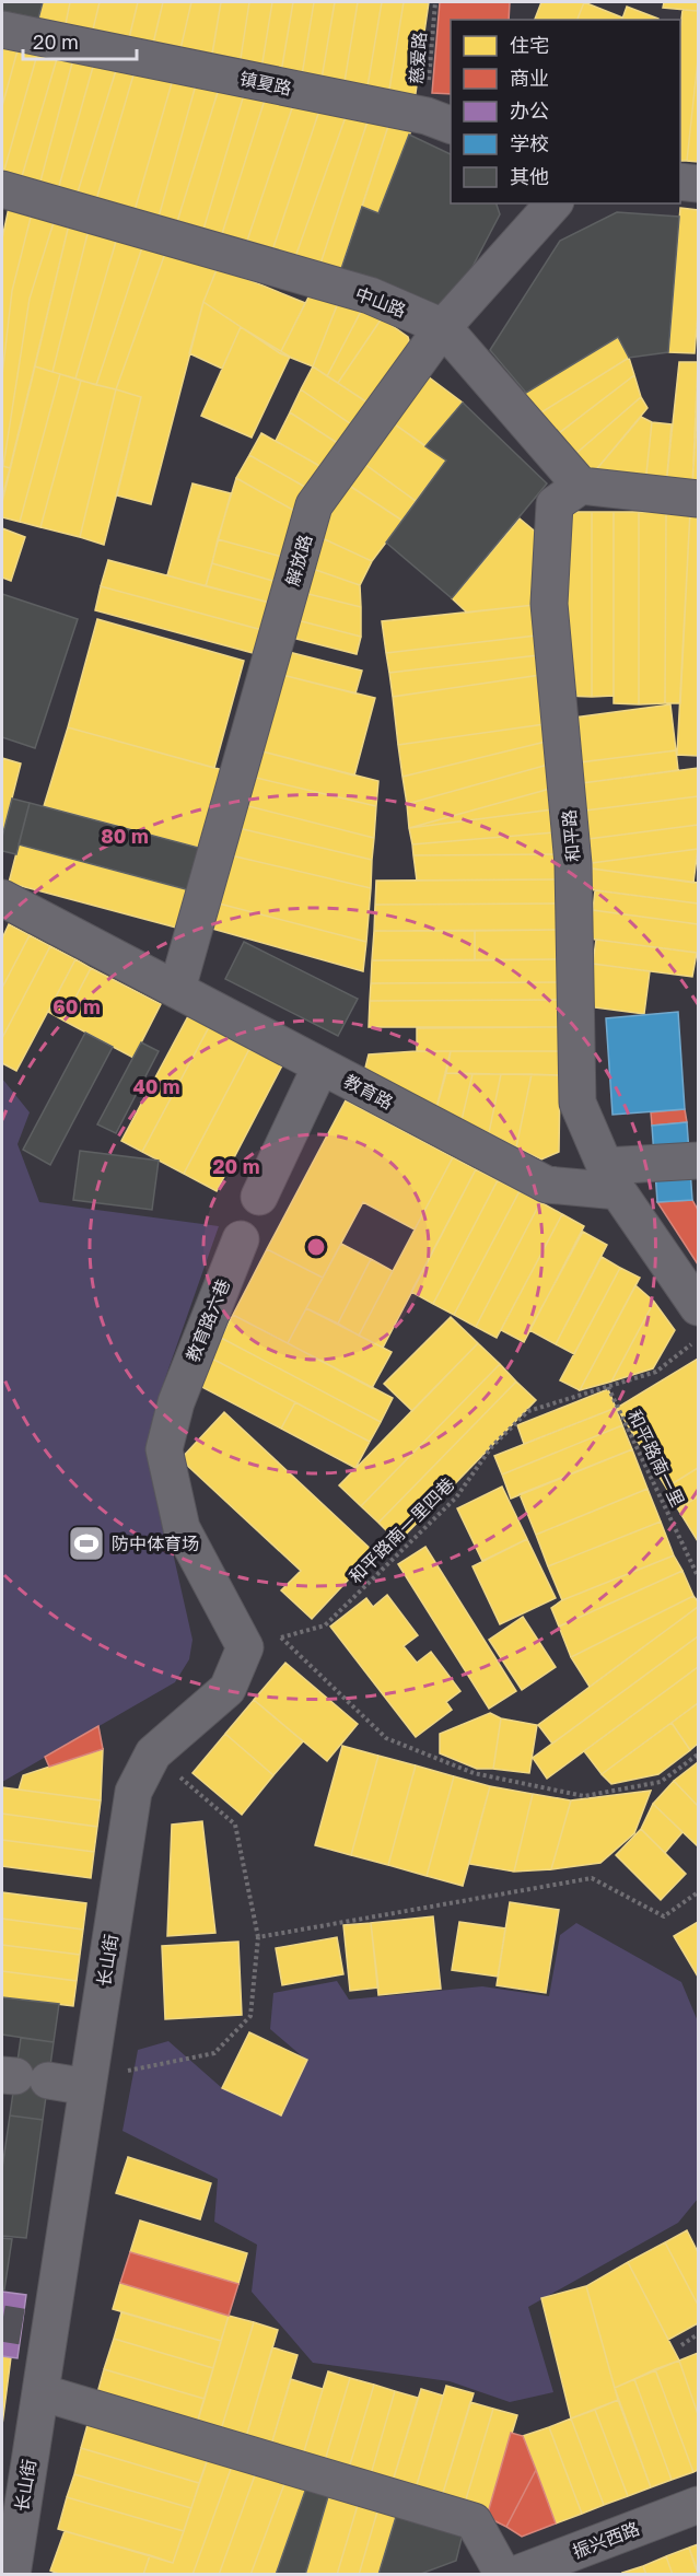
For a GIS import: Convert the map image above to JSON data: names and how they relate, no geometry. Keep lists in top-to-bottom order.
{
  "streets": {
    "street": [
      "镇夏路",
      "中山路",
      "解放路",
      "和平路",
      "教育路",
      "教育路六巷",
      "长山街",
      "振兴西路"
    ],
    "path": ["慈爱路", "和平路南一里", "和平路南一里四巷"]
  },
  "crossings": [
    ["慈爱路", "镇夏路"],
    ["中山路", "解放路"],
    ["中山路", "和平路"],
    ["解放路", "教育路"],
    ["和平路", "教育路"],
    ["教育路六巷", "和平路南一里四巷"],
    ["教育路六巷", "长山街"],
    ["和平路南一里", "和平路南一里四巷"],
    ["和平路南一里四巷", "长山街"]
  ],
  "places": {
    "sports": ["防中体育场"]
  },
  "legend": [
    "住宅",
    "商业",
    "办公",
    "学校",
    "其他"
  ],
  "scale_bar": "20 m",
  "rings": [
    "80 m",
    "60 m",
    "40 m",
    "20 m"
  ]
}
